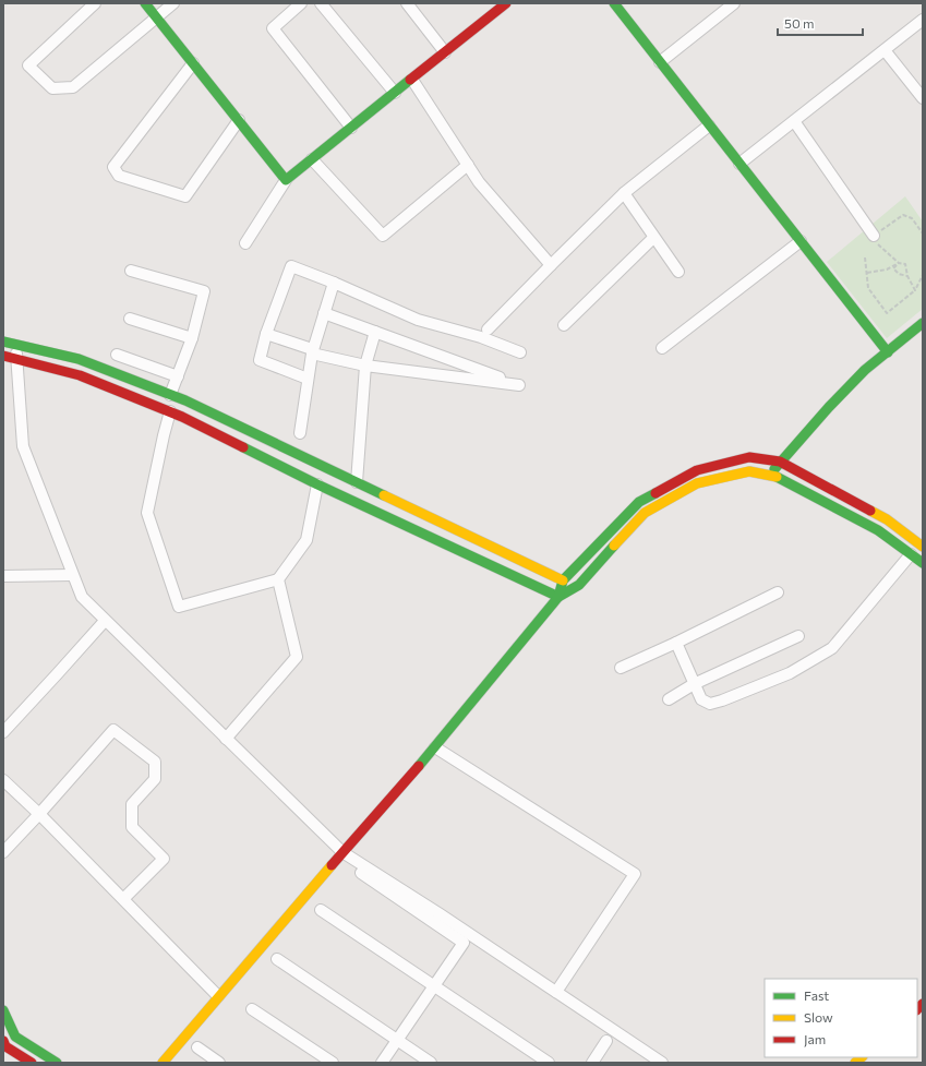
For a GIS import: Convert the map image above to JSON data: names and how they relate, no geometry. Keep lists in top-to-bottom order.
{
  "legend": ["Fast", "Slow", "Jam"],
  "scale_bar": "50 m"
}
